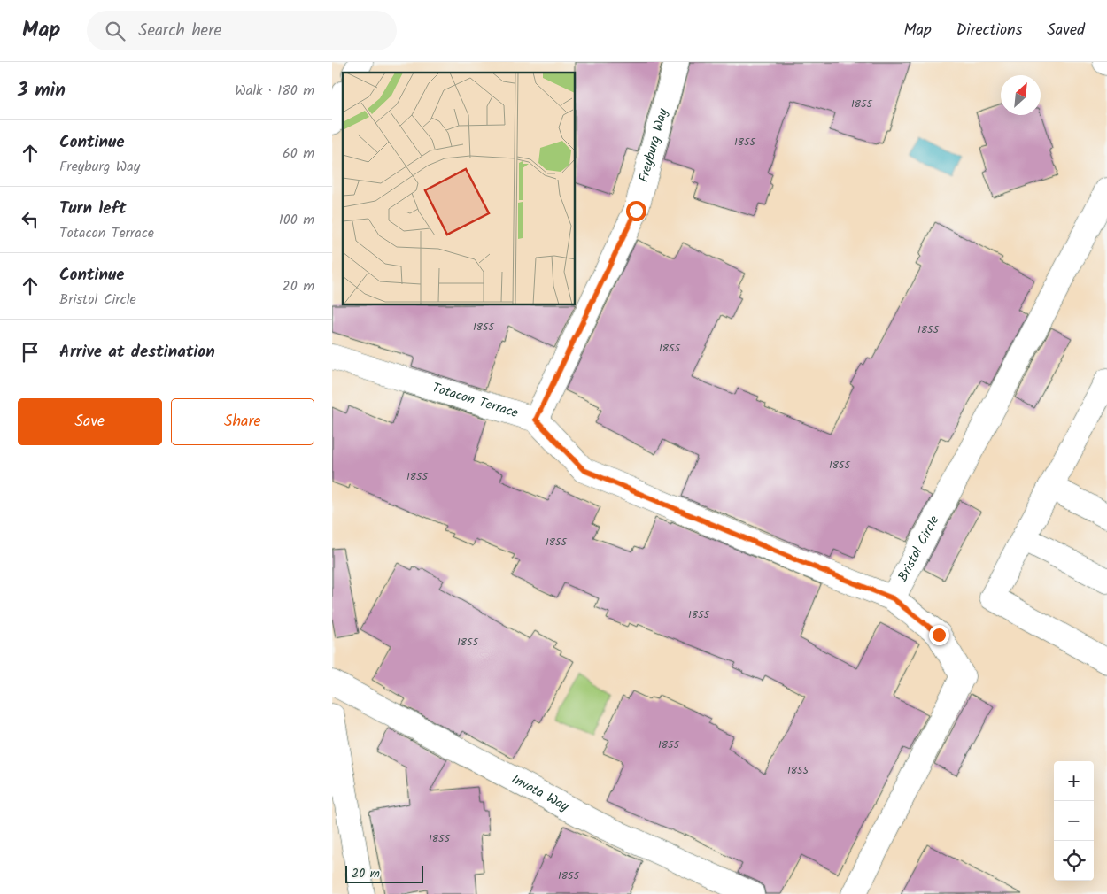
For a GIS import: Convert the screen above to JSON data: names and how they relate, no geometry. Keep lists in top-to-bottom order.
{
  "streets": {
    "lane": [
      "Freyburg Way",
      "Totacon Terrace",
      "Bristol Circle",
      "Invata Way"
    ]
  },
  "crossings": [
    ["Freyburg Way", "Totacon Terrace"],
    ["Totacon Terrace", "Bristol Circle"]
  ],
  "house_numbers": [
    "1855",
    "1855",
    "1855",
    "1855",
    "1855",
    "1855",
    "1855",
    "1855",
    "1855",
    "1855",
    "1855",
    "1855",
    "1855",
    "1855"
  ],
  "scale_bar": "20 m",
  "north": "top right",
  "page": {
    "header": "Map",
    "search": "Search here",
    "nav": ["Map", "Directions", "Saved"],
    "heading": ["3 min", "Walk · 180 m"],
    "list": [
      ["Continue", "Freyburg Way", "60 m"],
      ["Turn left", "Totacon Terrace", "100 m"],
      ["Continue", "Bristol Circle", "20 m"],
      "Arrive at destination"
    ],
    "buttons": ["Save", "Share"],
    "map_buttons": ["+", "−"],
    "scale": "20 m"
  }
}
